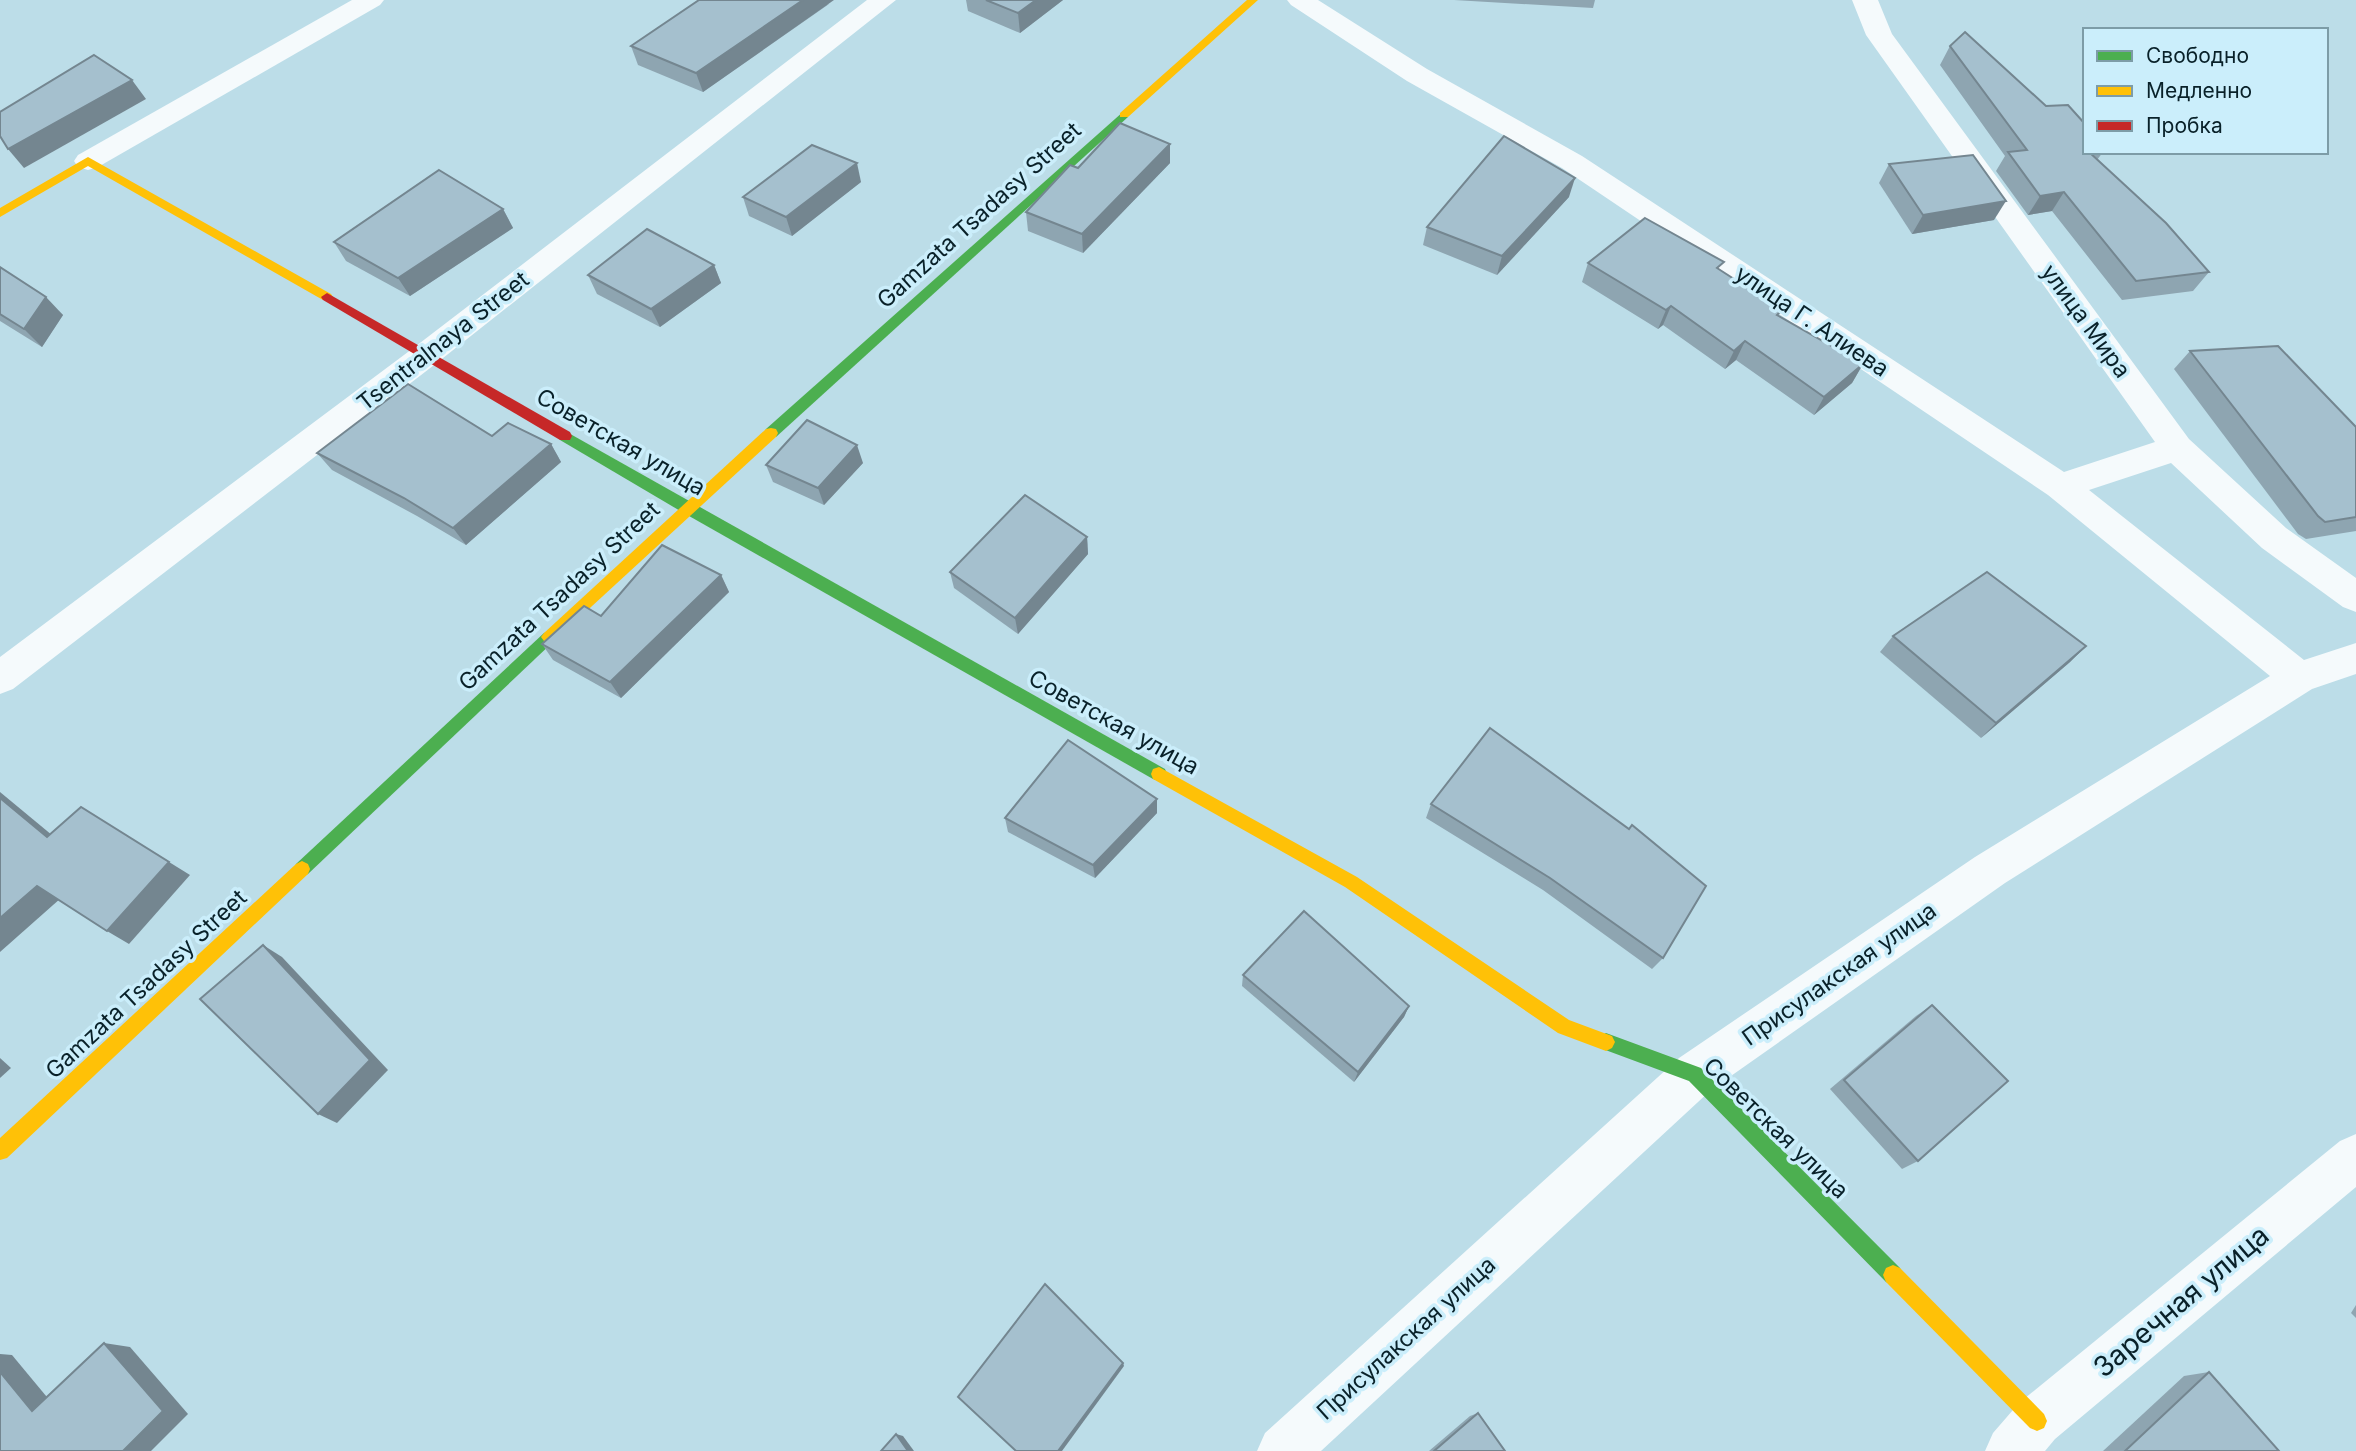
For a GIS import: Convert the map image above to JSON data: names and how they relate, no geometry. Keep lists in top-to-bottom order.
{
  "streets": {
    "street": [
      "Gamzata Tsadasy Street",
      "улица Г. Алиева",
      "улица Мира",
      "Tsentralnaya Street",
      "Советская улица",
      "Присулакская улица",
      "Заречная улица"
    ]
  },
  "crossings": [
    ["Gamzata Tsadasy Street", "Советская улица"],
    ["улица Г. Алиева", "Присулакская улица"],
    ["Tsentralnaya Street", "Советская улица"],
    ["Советская улица", "Присулакская улица"],
    ["Советская улица", "Заречная улица"]
  ],
  "legend": ["Свободно", "Медленно", "Пробка"]
}
